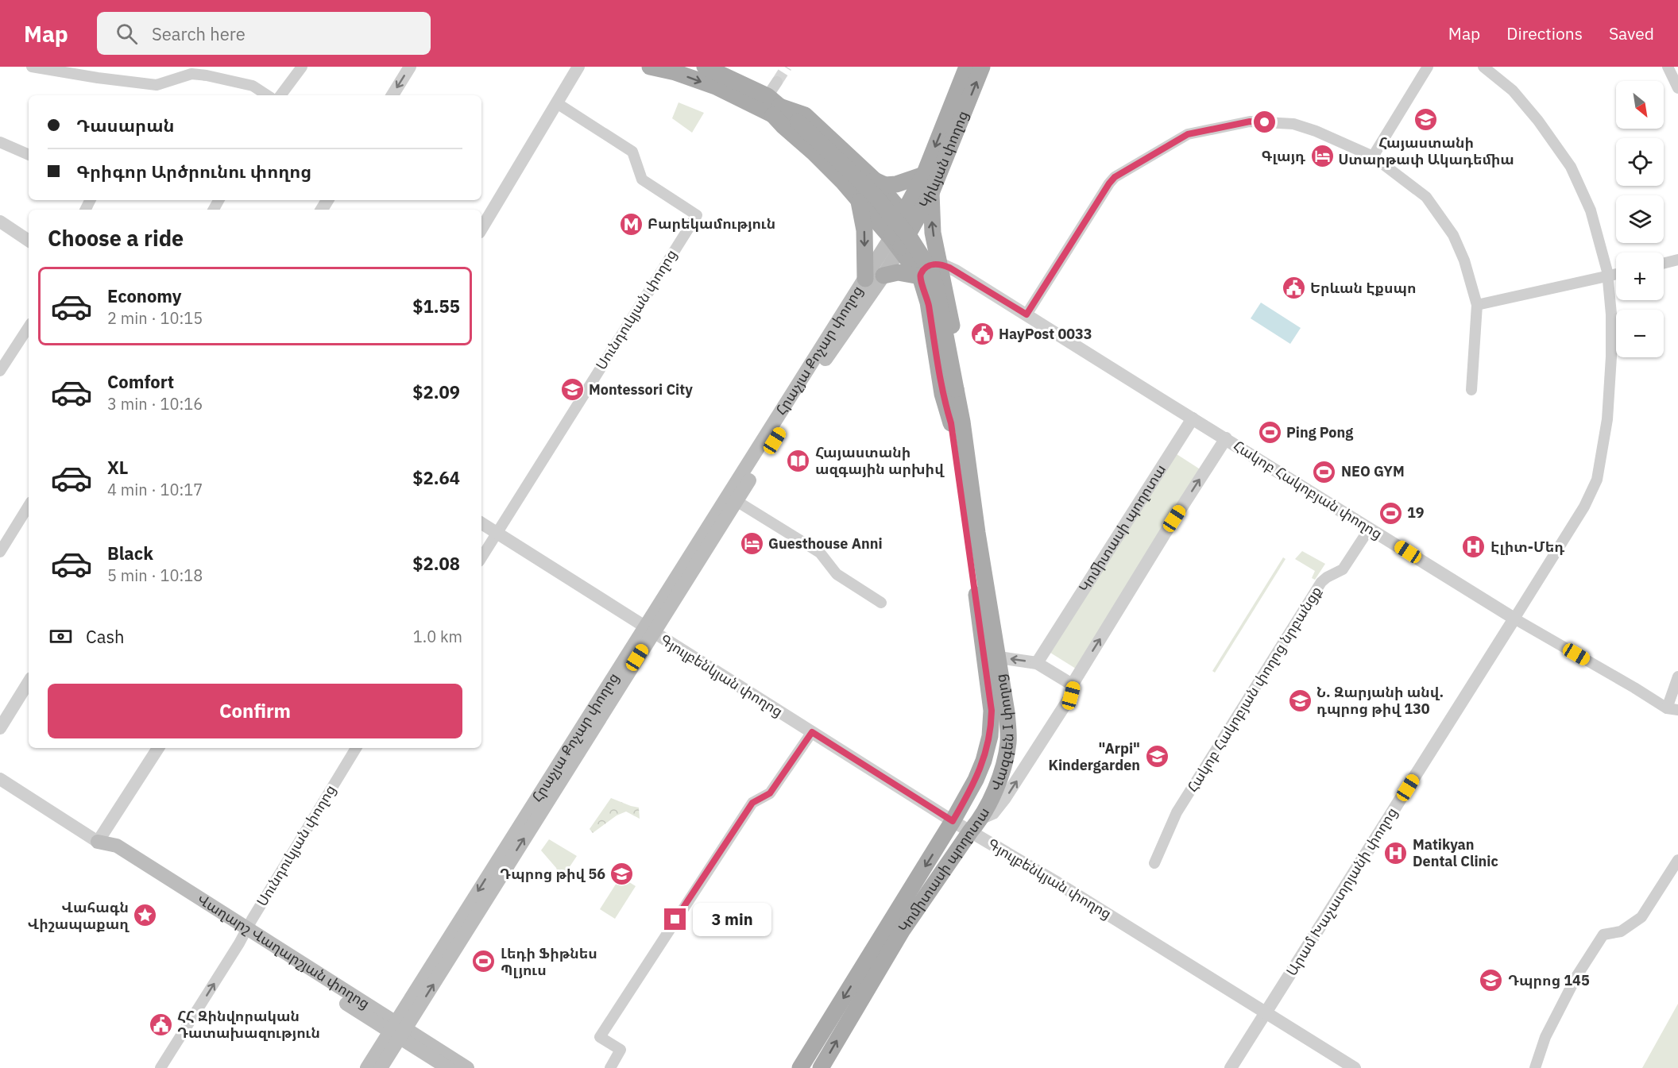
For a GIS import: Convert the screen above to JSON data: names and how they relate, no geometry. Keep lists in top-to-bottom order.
{
  "streets": {
    "main road": [
      "Կիևյան փողոց",
      "Հրաչյա Քոչար փողոց",
      "Կոմիտասի պողոտա",
      "Վազգեն I փողոց",
      "Վաղարշ Վաղարշյան փողոց"
    ],
    "street": [
      "Սունդուկյան փողոց",
      "Հակոբ Հակոբյան փողոց",
      "Գյուլբենկյան փողոց",
      "Հակոբ Հակոբյան փողոց նրբանցք",
      "Արամ Խաչատրյանի փողոց"
    ]
  },
  "crossings": [
    ["Կիևյան փողոց", "Հրաչյա Քոչար փողոց"],
    ["Կիևյան փողոց", "Վազգեն I փողոց"],
    ["Սունդուկյան փողոց", "Գյուլբենկյան փողոց"],
    ["Սունդուկյան փողոց", "Վաղարշ Վաղարշյան փողոց"],
    ["Հրաչյա Քոչար փողոց", "Գյուլբենկյան փողոց"],
    ["Հրաչյա Քոչար փողոց", "Վազգեն I փողոց"],
    ["Հրաչյա Քոչար փողոց", "Վաղարշ Վաղարշյան փողոց"],
    ["Հակոբ Հակոբյան փողոց", "Կոմիտասի պողոտա"],
    ["Հակոբ Հակոբյան փողոց", "Հակոբ Հակոբյան փողոց նրբանցք"],
    ["Հակոբ Հակոբյան փողոց", "Վազգեն I փողոց"],
    ["Հակոբ Հակոբյան փողոց", "Արամ Խաչատրյանի փողոց"],
    ["Կոմիտասի պողոտա", "Գյուլբենկյան փողոց"],
    ["Կոմիտասի պողոտա", "Վազգեն I փողոց"],
    ["Գյուլբենկյան փողոց", "Վազգեն I փողոց"],
    ["Գյուլբենկյան փողոց", "Արամ Խաչատրյանի փողոց"]
  ],
  "places": {
    "school or university": [
      "Հայաստանի Ստարթափ Ակադեմիա",
      "Montessori City",
      "Ն. Զարյանի անվ. դպրոց թիվ 130",
      "\"Arpi\" Kindergarden",
      "Դպրոց թիվ 56",
      "Դպրոց 145"
    ],
    "hotel": ["Գլայդ", "Guesthouse Anni"],
    "metro station": ["Բարեկամություն"],
    "public building": ["Երևան Էքսպո", "HayPost 0033", "ՀՀ Զինվորական Դատախազություն"],
    "sports": [
      "Ping Pong",
      "NEO GYM",
      "19",
      "Լեդի Ֆիթնես Պլյուս"
    ],
    "library": ["Հայաստանի ազգային արխիվ"],
    "hospital": ["Էլիտ-Մեդ", "Matikyan Dental Clinic"],
    "place": ["Վահագն Վիշապաքաղ"]
  },
  "north": "bottom right",
  "page": {
    "header": "Map",
    "search": "Search here",
    "nav": ["Map", "Directions", "Saved"],
    "map_buttons": ["+", "−"],
    "banner": ["Դասարան", "Գրիգոր Արծրունու փողոց"],
    "heading": "Choose a ride",
    "list": [
      {
        "name": "Economy",
        "note": "2 min · 10:15",
        "value": "$1.55"
      },
      {
        "name": "Comfort",
        "note": "3 min · 10:16",
        "value": "$2.09"
      },
      {
        "name": "XL",
        "note": "4 min · 10:17",
        "value": "$2.64"
      },
      {
        "name": "Black",
        "note": "5 min · 10:18",
        "value": "$2.08"
      }
    ],
    "pay": ["Cash", "1.0 km"],
    "buttons": "Confirm",
    "bubble": "3 min"
  }
}
